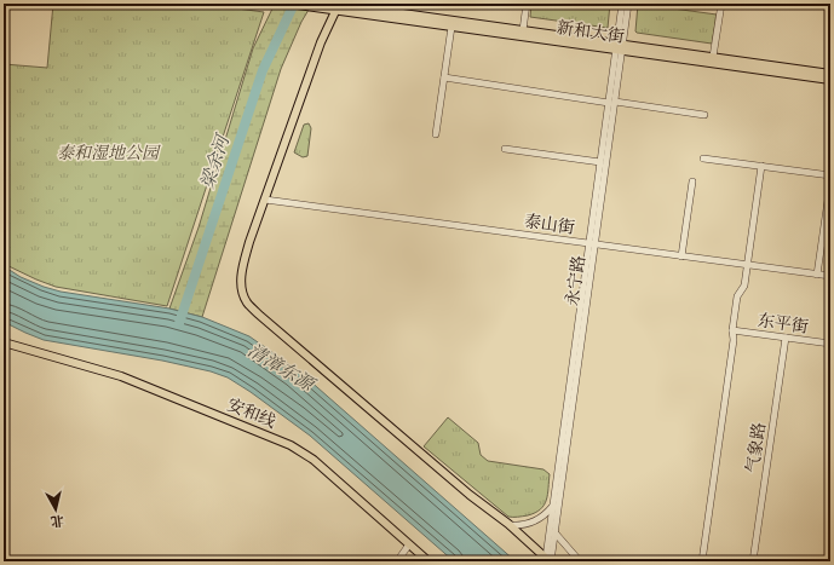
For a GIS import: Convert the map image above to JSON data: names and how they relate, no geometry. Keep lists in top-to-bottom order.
{
  "streets": {
    "main road": ["新和大街", "安和线"],
    "street": [
      "泰山街",
      "永宁路",
      "东平街",
      "气象路"
    ]
  },
  "crossings": [
    ["新和大街", "永宁路"],
    ["泰山街", "永宁路"],
    ["东平街", "气象路"]
  ],
  "water": ["梁余河", "清漳东源"],
  "parks": ["泰和湿地公园"],
  "north": "bottom"
}
